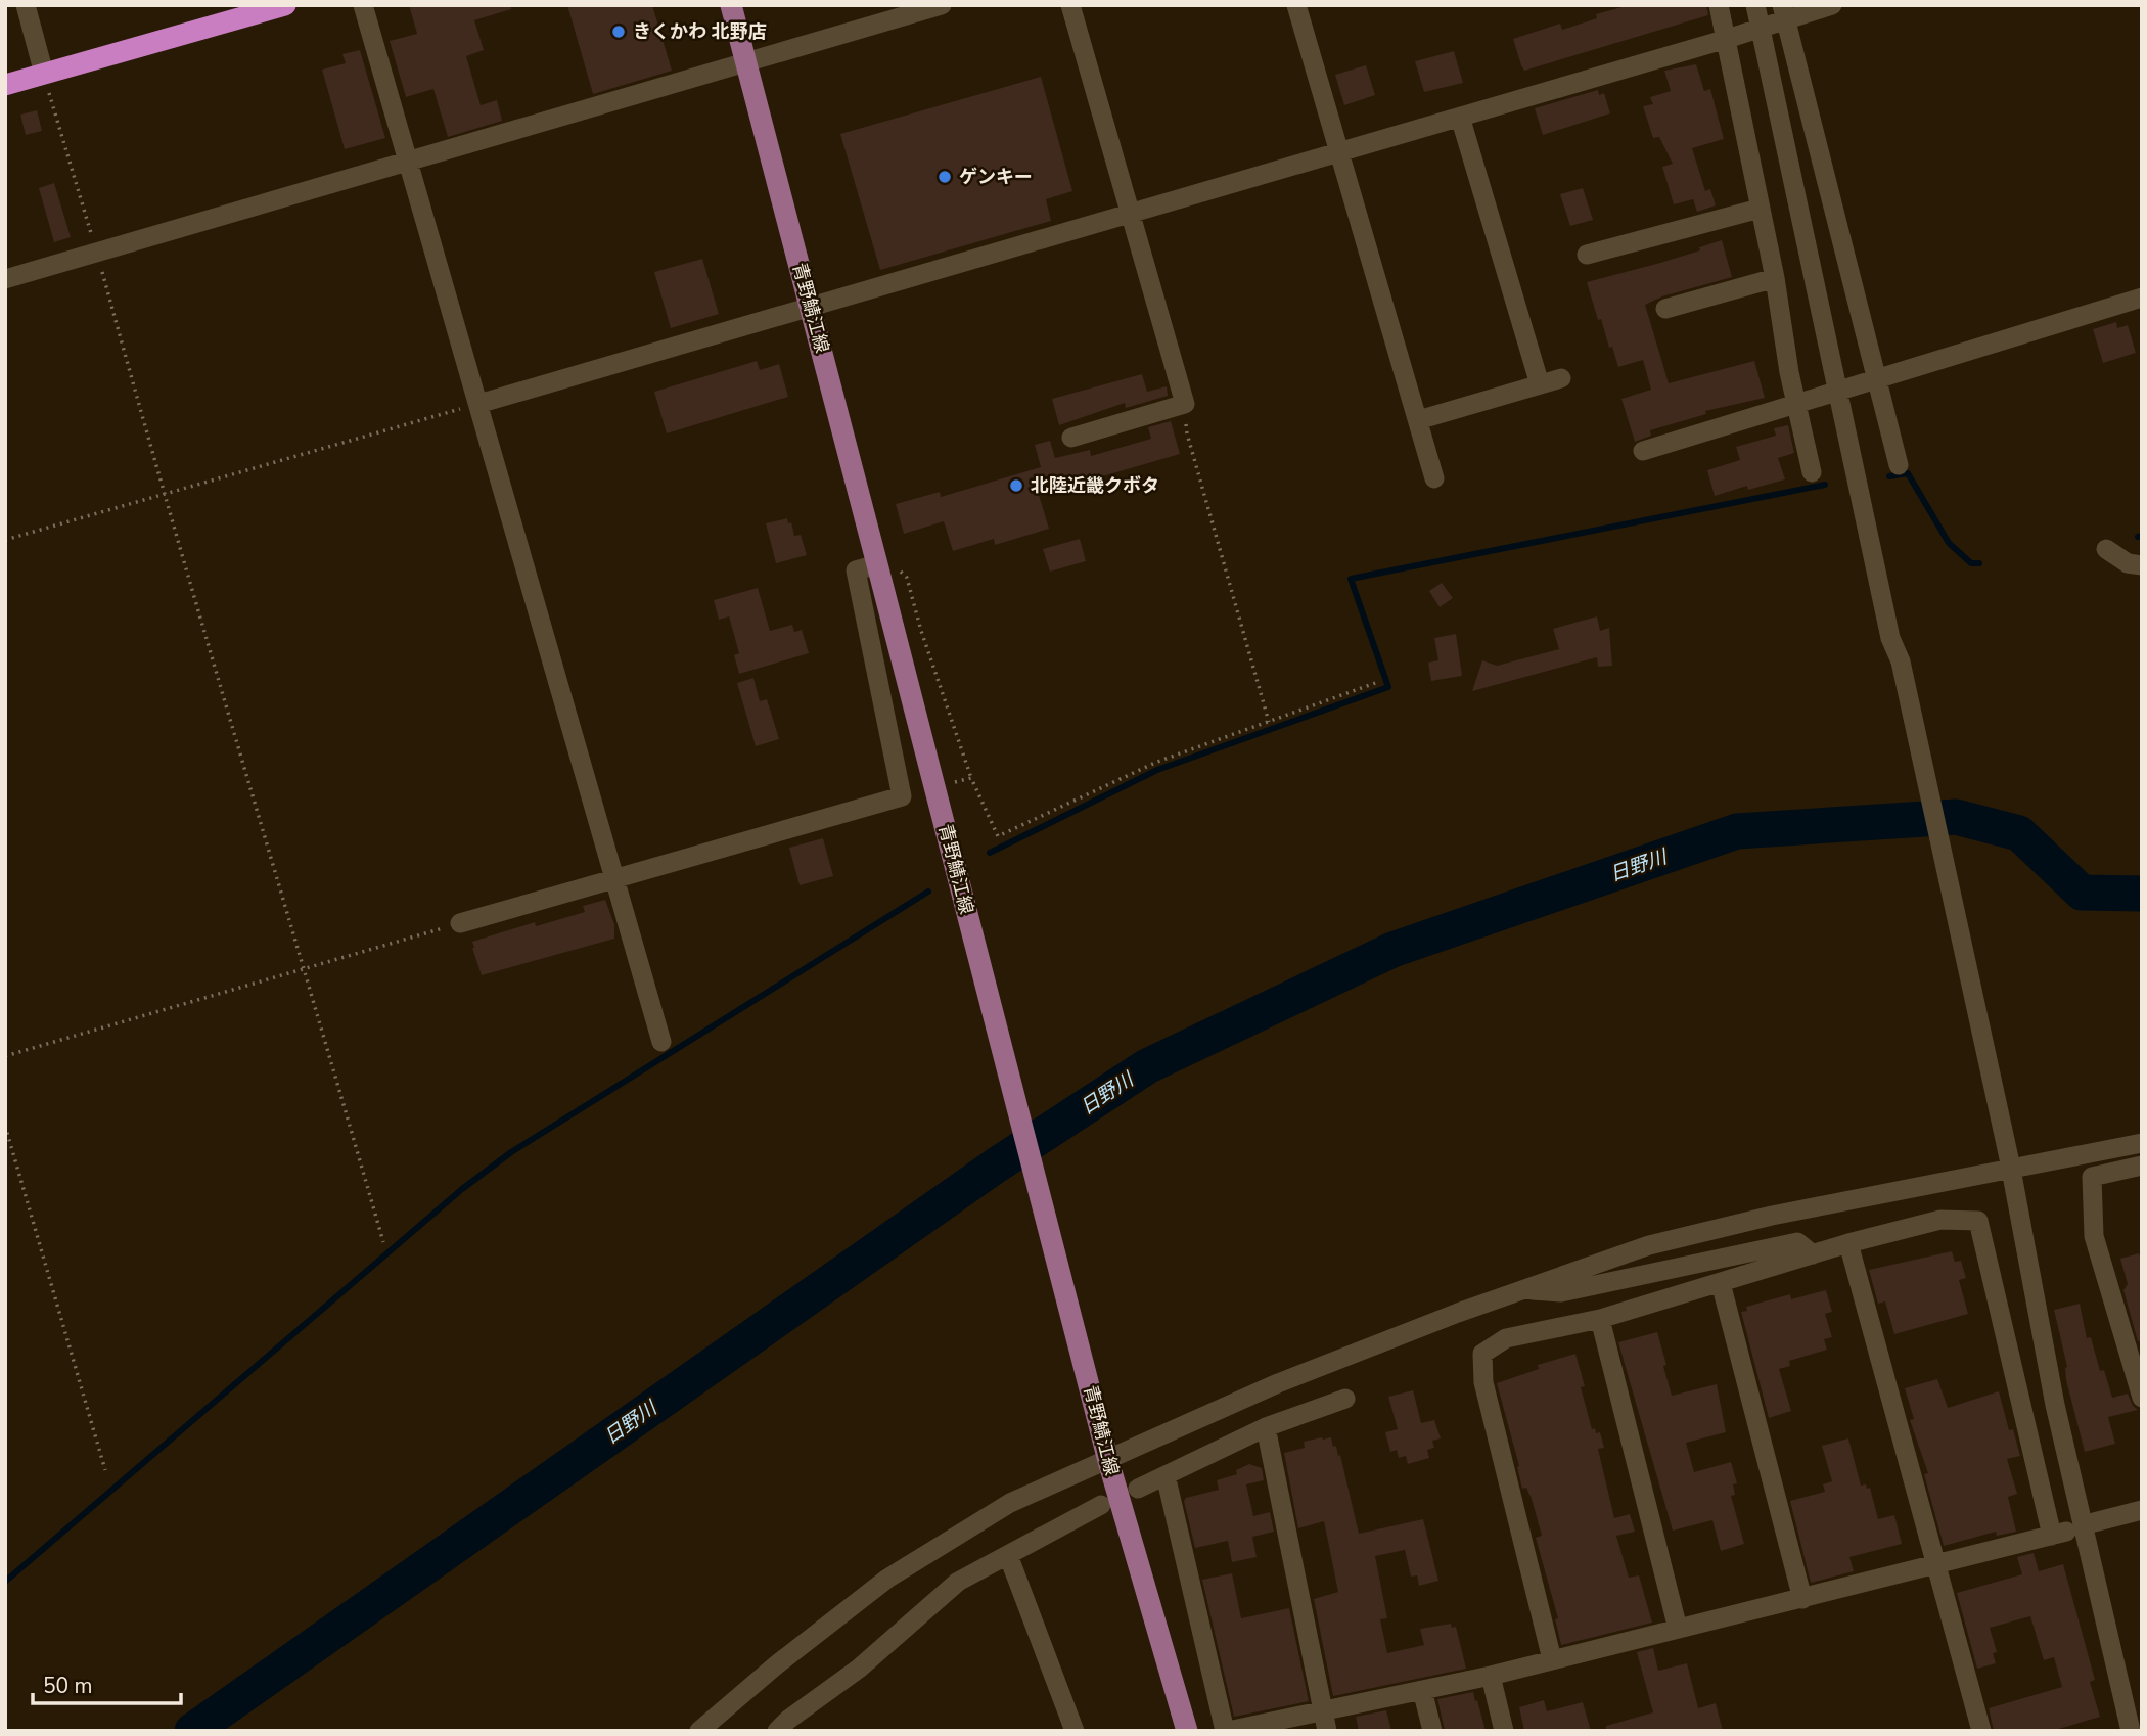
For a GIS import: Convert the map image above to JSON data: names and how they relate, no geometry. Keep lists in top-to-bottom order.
{
  "streets": {
    "main road": ["青野鯖江線"]
  },
  "water": ["日野川"],
  "places": ["きくかわ 北野店", "ゲンキー", "北陸近畿クボタ"],
  "scale_bar": "50 m"
}
